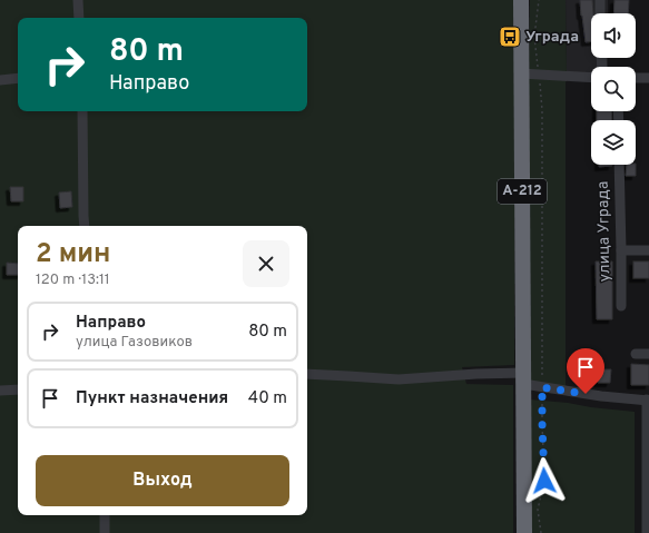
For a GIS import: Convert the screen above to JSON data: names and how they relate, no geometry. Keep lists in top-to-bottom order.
{
  "streets": {
    "highway": ["А-212"],
    "street": ["улица Уграда"]
  },
  "places": {
    "bus stop": ["Уграда"]
  },
  "page": {
    "turn": ["80 m", "Направо"],
    "heading": ["2 мин", "120 m · 13:11"],
    "list": [
      {
        "name": "Направо",
        "note": "улица Газовиков",
        "value": "80 m"
      },
      {
        "name": "Пункт назначения",
        "value": "40 m"
      }
    ],
    "buttons": "Выход"
  }
}
